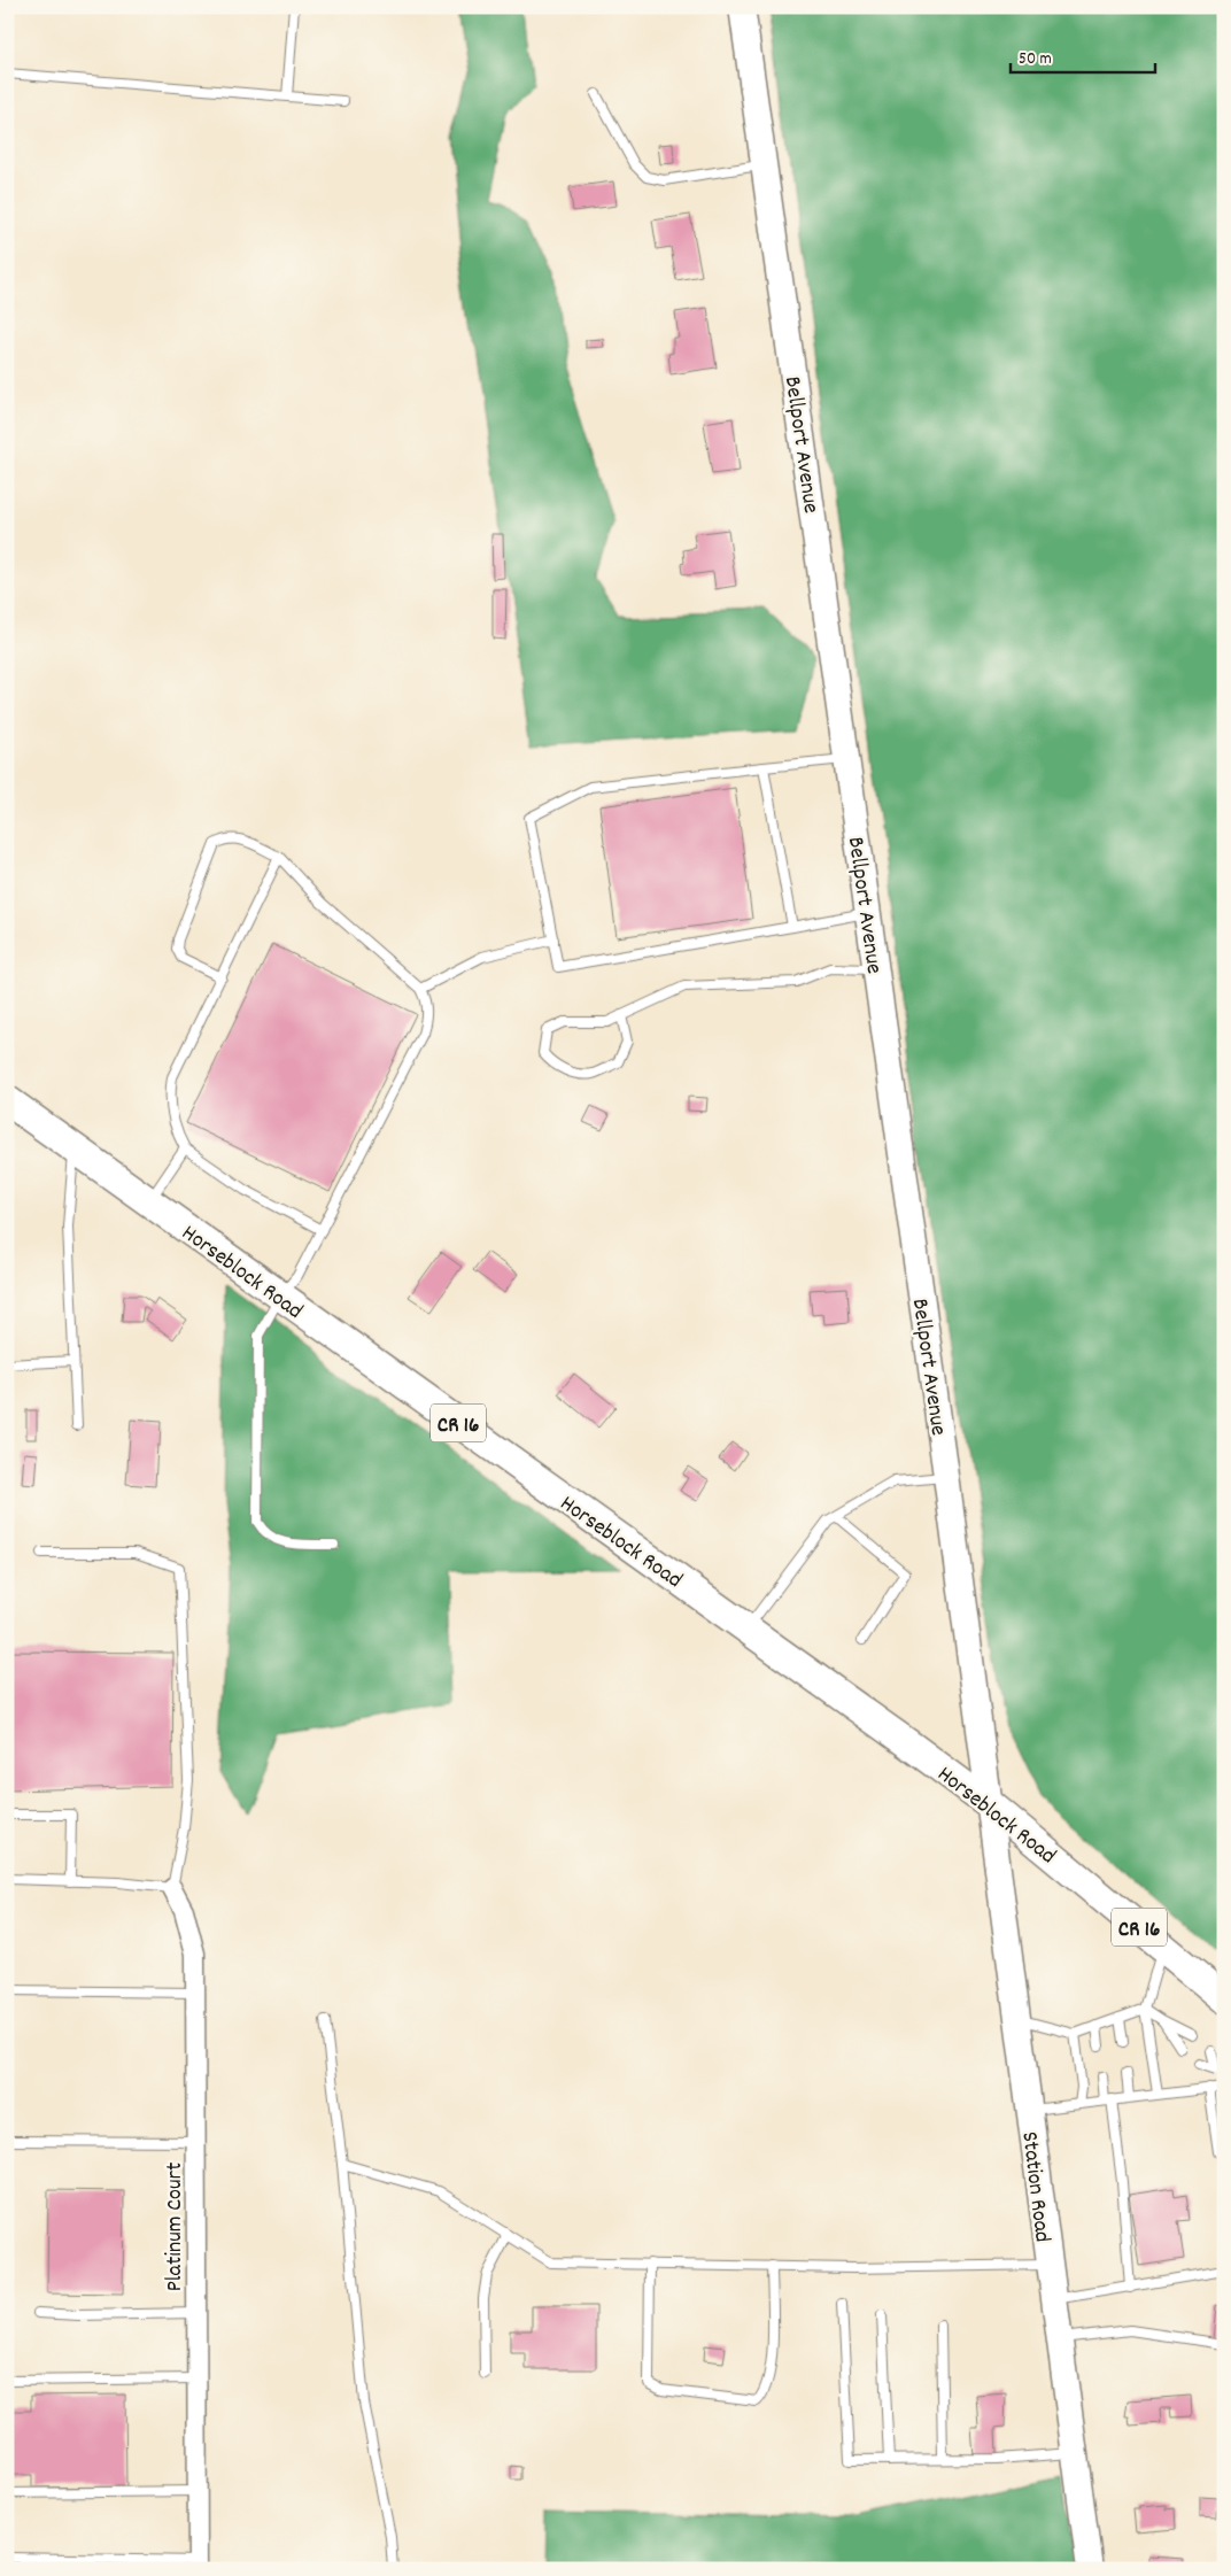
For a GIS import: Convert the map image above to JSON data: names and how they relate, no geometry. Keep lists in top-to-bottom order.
{
  "streets": {
    "main road": [
      "Bellport Avenue",
      "Horseblock Road",
      "CR 16",
      "Station Road"
    ],
    "street": ["Platinum Court"]
  },
  "crossings": [
    ["Bellport Avenue", "Horseblock Road"],
    ["Bellport Avenue", "Station Road"],
    ["Horseblock Road", "Station Road"]
  ],
  "scale_bar": "50 m"
}
